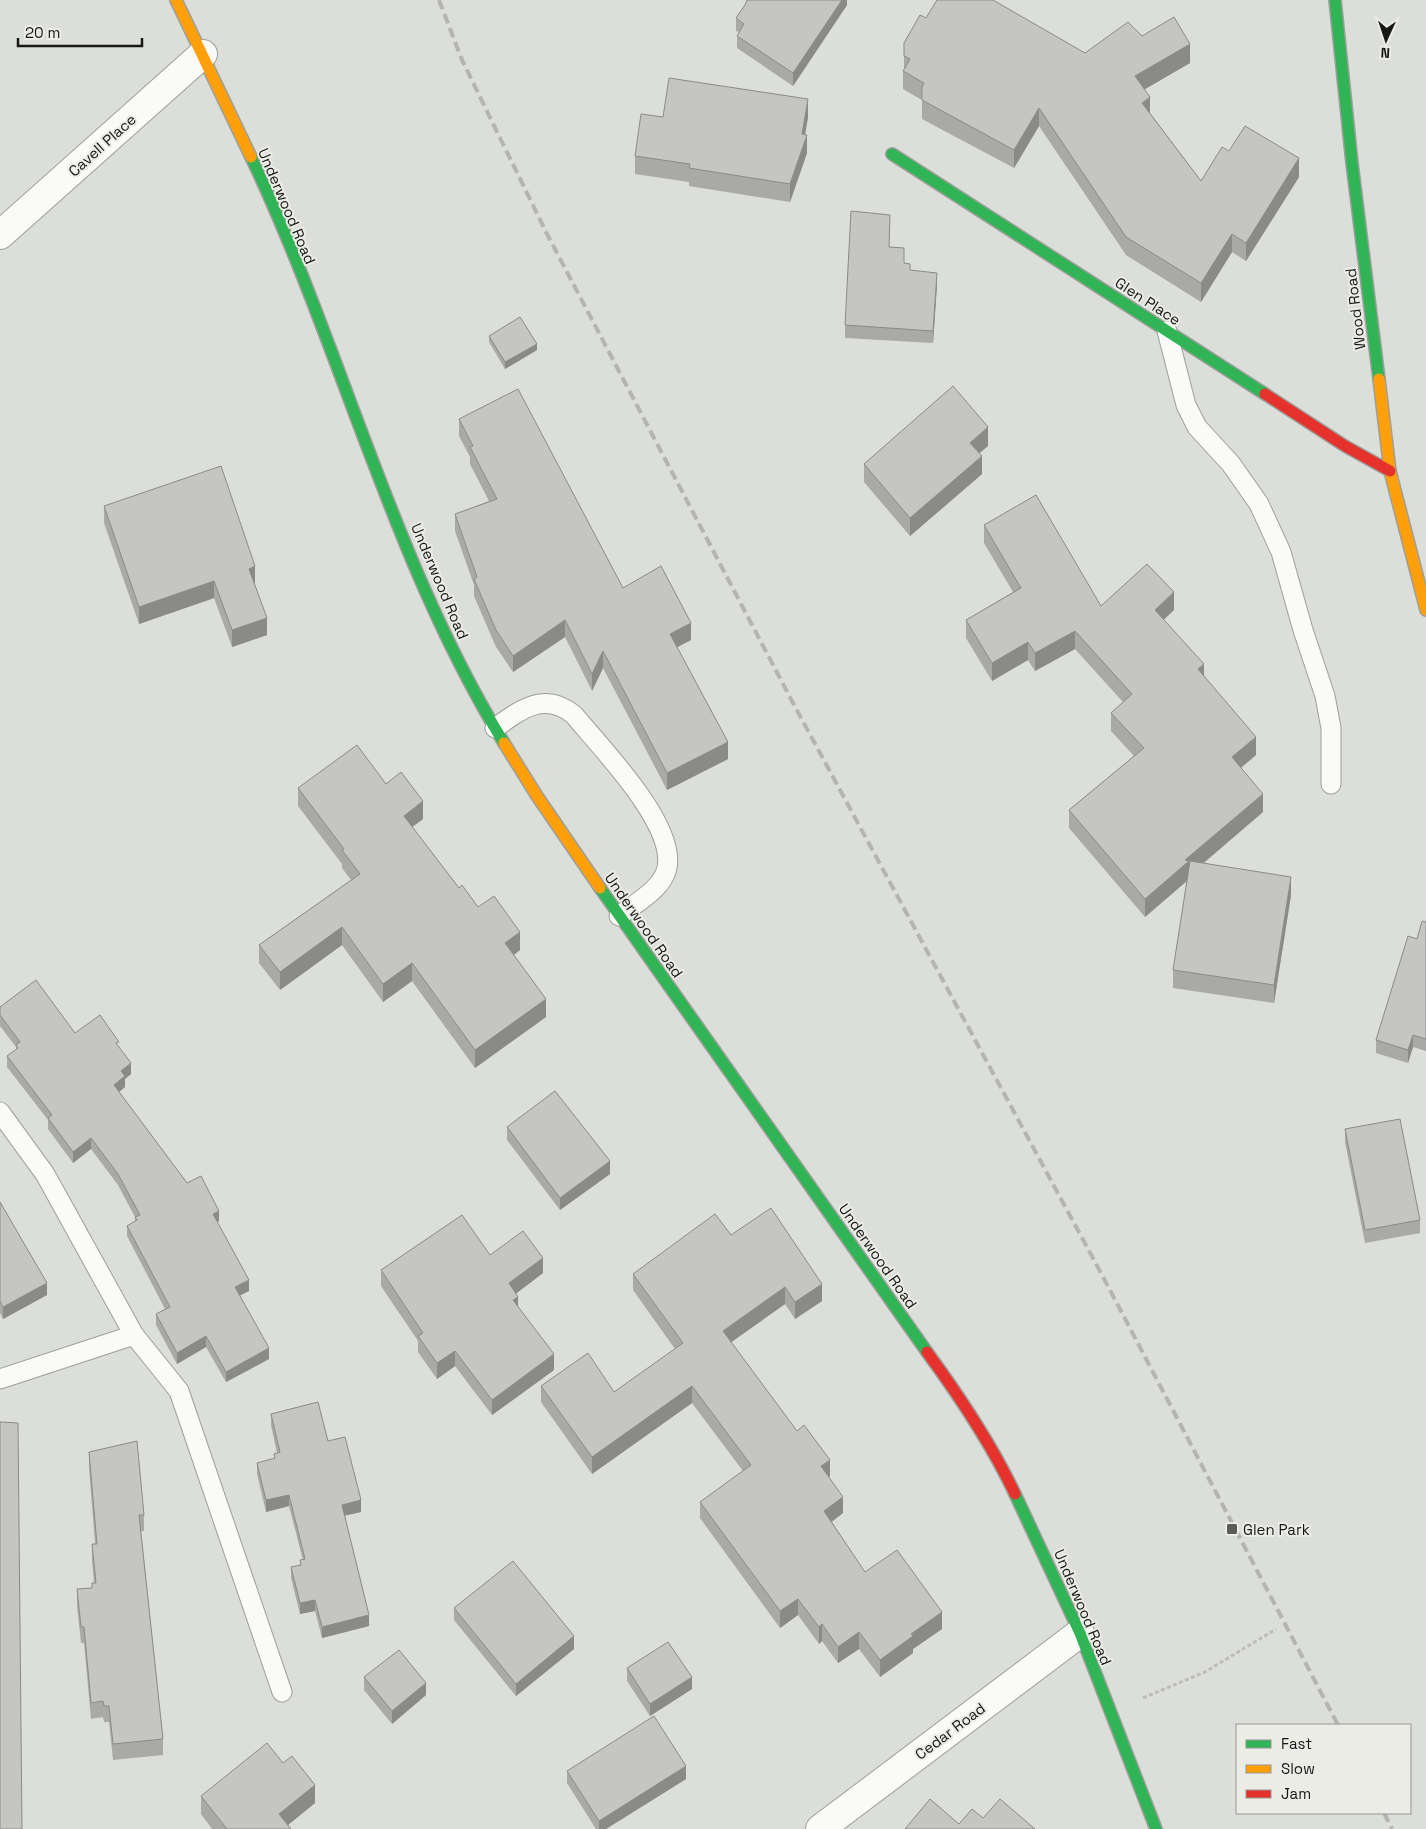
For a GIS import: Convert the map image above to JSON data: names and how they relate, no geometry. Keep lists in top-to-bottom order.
{
  "streets": {
    "main road": ["Underwood Road", "Glen Place", "Wood Road"],
    "street": ["Cavell Place", "Cedar Road"]
  },
  "crossings": [
    ["Cavell Place", "Underwood Road"],
    ["Underwood Road", "Cedar Road"],
    ["Glen Place", "Wood Road"]
  ],
  "places": {
    "transit": ["Glen Park"]
  },
  "legend": ["Fast", "Slow", "Jam"],
  "scale_bar": "20 m",
  "north": "bottom"
}
